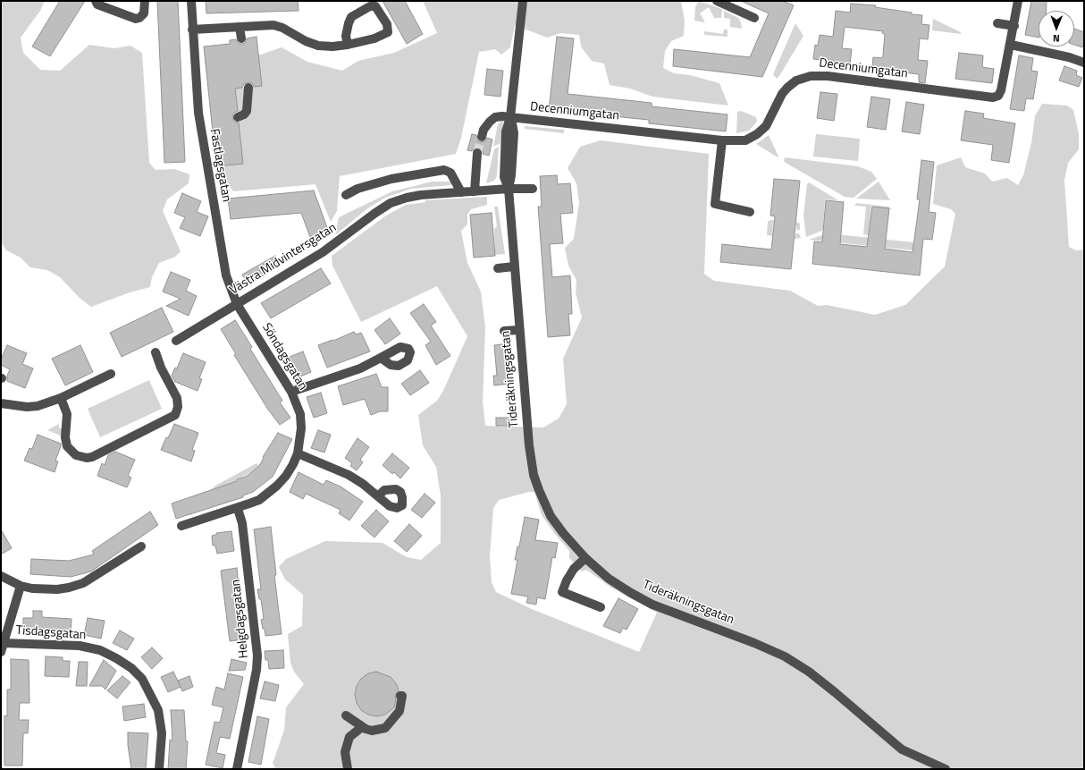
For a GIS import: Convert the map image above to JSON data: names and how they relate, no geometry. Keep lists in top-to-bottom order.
{
  "streets": {
    "street": [
      "Decenniumgatan",
      "Fastlagsgatan",
      "Västra Midvintersgatan",
      "Söndagsgatan",
      "Tideräkningsgatan",
      "Helgdagsgatan",
      "Tisdagsgatan"
    ]
  },
  "crossings": [
    ["Decenniumgatan", "Tideräkningsgatan"],
    ["Fastlagsgatan", "Västra Midvintersgatan"],
    ["Fastlagsgatan", "Söndagsgatan"],
    ["Västra Midvintersgatan", "Söndagsgatan"],
    ["Västra Midvintersgatan", "Tideräkningsgatan"],
    ["Söndagsgatan", "Helgdagsgatan"]
  ],
  "north": "bottom"
}
